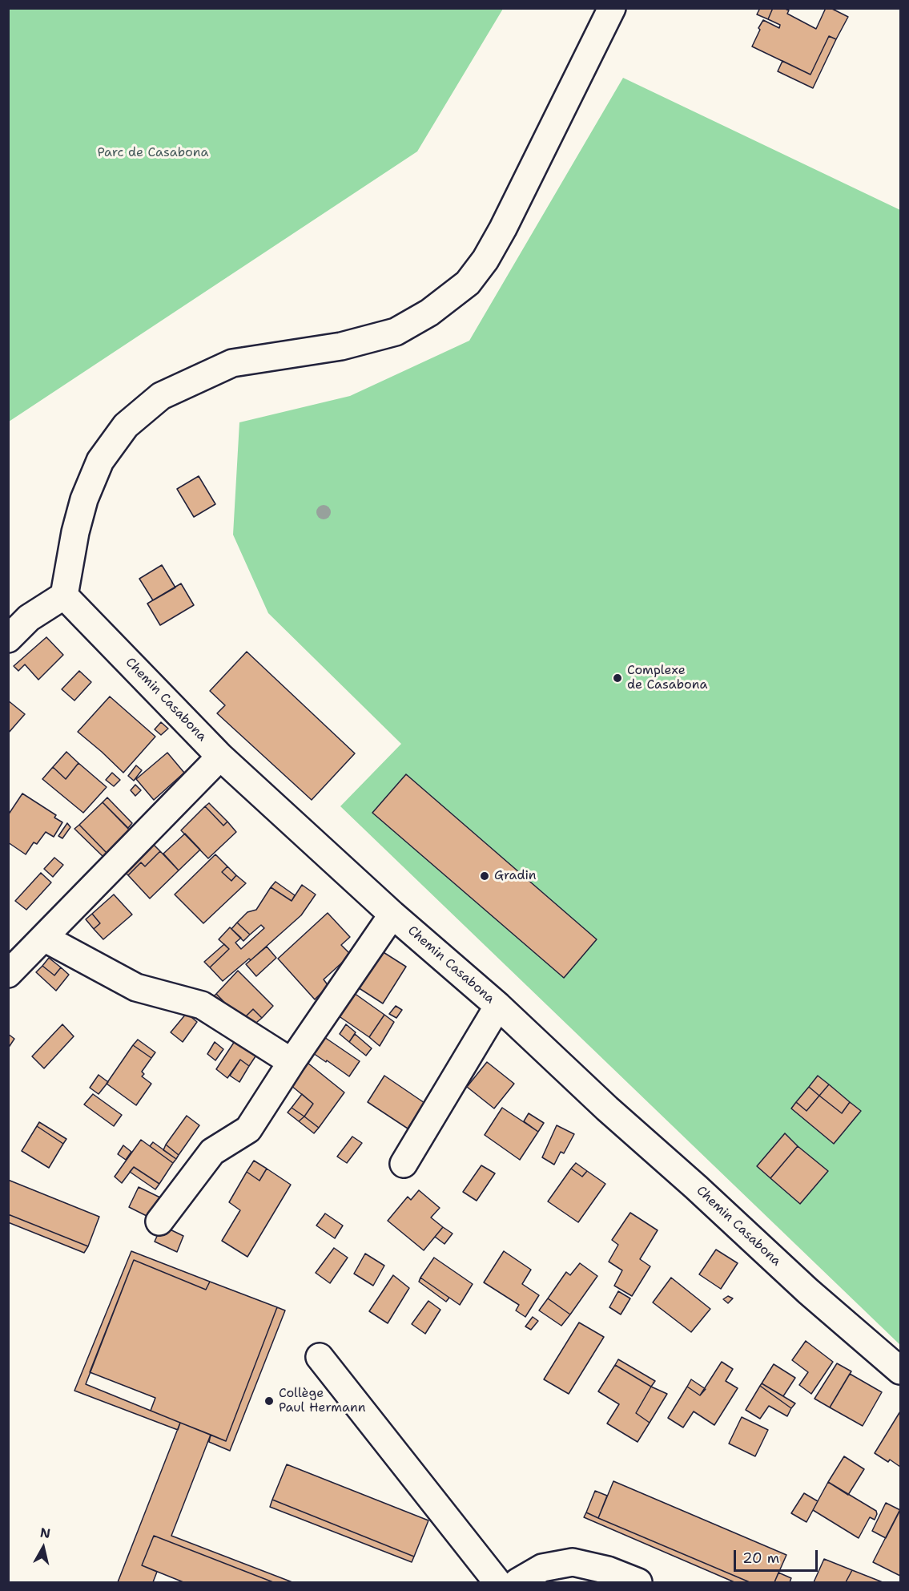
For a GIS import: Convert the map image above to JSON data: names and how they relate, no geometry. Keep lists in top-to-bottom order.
{
  "streets": {
    "street": ["Chemin Casabona"]
  },
  "parks": ["Parc de Casabona"],
  "places": ["Complexe de Casabona", "Gradin", "Collège Paul Hermann"],
  "scale_bar": "20 m",
  "north": "top"
}
